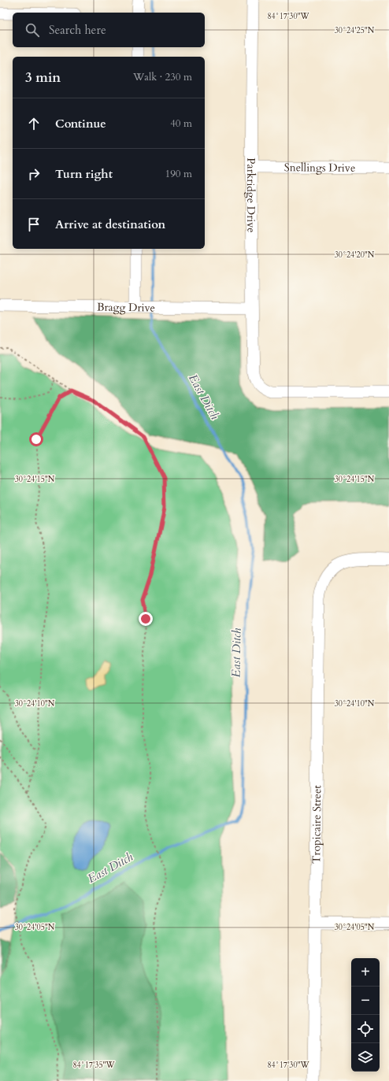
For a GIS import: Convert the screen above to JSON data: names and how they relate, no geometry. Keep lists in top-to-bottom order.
{
  "streets": {
    "street": [
      "Snellings Drive",
      "Parkridge Drive",
      "Bragg Drive",
      "Tropicaire Street"
    ]
  },
  "crossings": [
    ["Snellings Drive", "Parkridge Drive"],
    ["Parkridge Drive", "Bragg Drive"]
  ],
  "water": ["East Ditch"],
  "page": {
    "search": "Search here",
    "heading": ["3 min", "Walk · 230 m"],
    "list": [
      ["Continue", "40 m"],
      ["Turn right", "190 m"],
      "Arrive at destination"
    ],
    "map_buttons": ["+", "−"]
  },
  "coordinates": [
    "84°17'30\"W",
    "30°24'25\"N",
    "30°24'20\"N",
    "30°24'15\"N",
    "30°24'10\"N",
    "30°24'05\"N",
    "84°17'35\"W"
  ]
}
